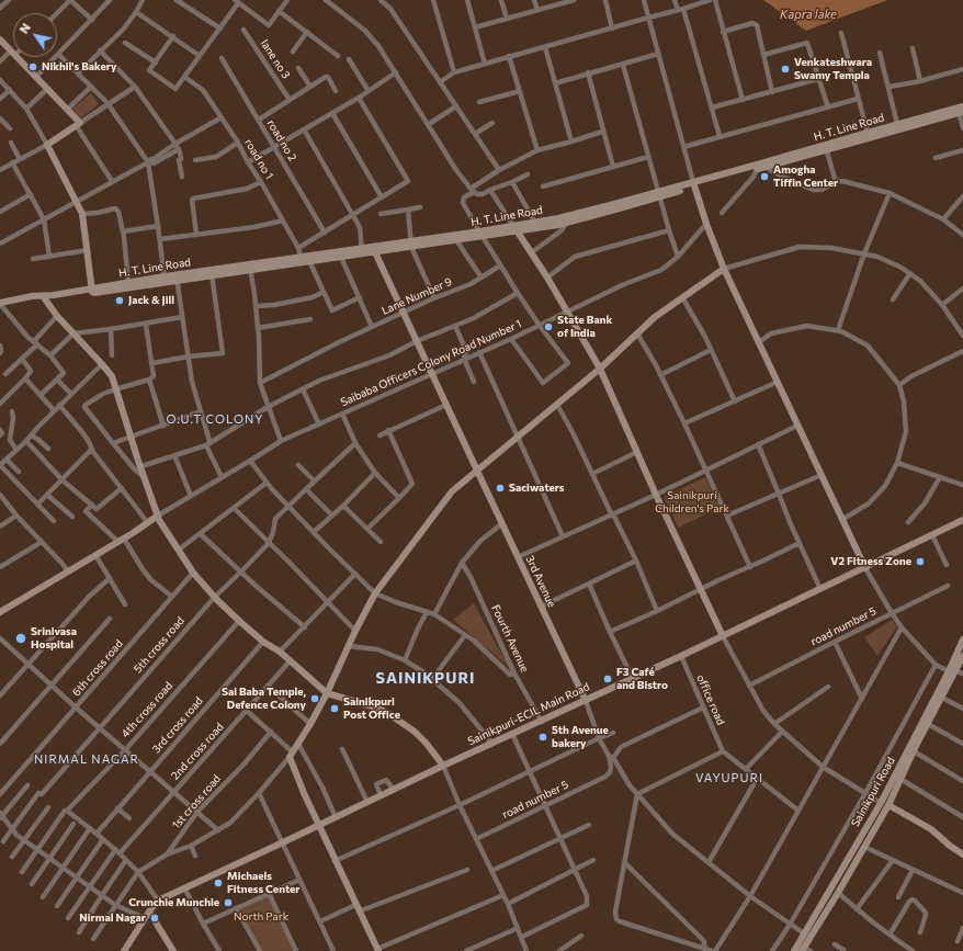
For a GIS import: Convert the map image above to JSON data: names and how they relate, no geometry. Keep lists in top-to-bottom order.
{
  "streets": {
    "street": [
      "lane no 3",
      "H. T. Line Road",
      "road no 2",
      "road no 1",
      "Lane Number 9",
      "Saibaba Officers Colony Road Number 1",
      "3rd Avenue",
      "road number 5",
      "Fourth Avenue",
      "5th cross road",
      "6th cross road",
      "office road",
      "4th cross road",
      "Sainikpuri-ECIL Main Road",
      "3rd cross road",
      "2nd cross road",
      "Sainikpuri Road",
      "1st cross road"
    ]
  },
  "crossings": [
    ["H. T. Line Road", "road no 1"],
    ["H. T. Line Road", "3rd Avenue"],
    ["Lane Number 9", "3rd Avenue"],
    ["Saibaba Officers Colony Road Number 1", "3rd Avenue"],
    ["3rd Avenue", "Sainikpuri-ECIL Main Road"],
    ["Fourth Avenue", "Sainikpuri-ECIL Main Road"],
    ["office road", "Sainikpuri-ECIL Main Road"]
  ],
  "districts": [
    "O.U.T COLONY",
    "SAINIKPURI",
    "NIRMAL NAGAR",
    "VAYUPURI"
  ],
  "water": ["Kapra lake"],
  "parks": ["Sainikpuri Children's Park", "North Park"],
  "places": [
    "Nikhil's Bakery",
    "Venkateshwara Swamy Templa",
    "Amogha Tiffin Center",
    "Jack & Jill",
    "State Bank of India",
    "Saciwaters",
    "V2 Fitness Zone",
    "Srinivasa Hospital",
    "F3 Café and Bistro",
    "Sai Baba Temple, Defence Colony",
    "Sainikpuri Post Office",
    "5th Avenue bakery",
    "Michaels Fitness Center",
    "Crunchie Munchie",
    "Nirmal Nagar"
  ],
  "north": "top left"
}
